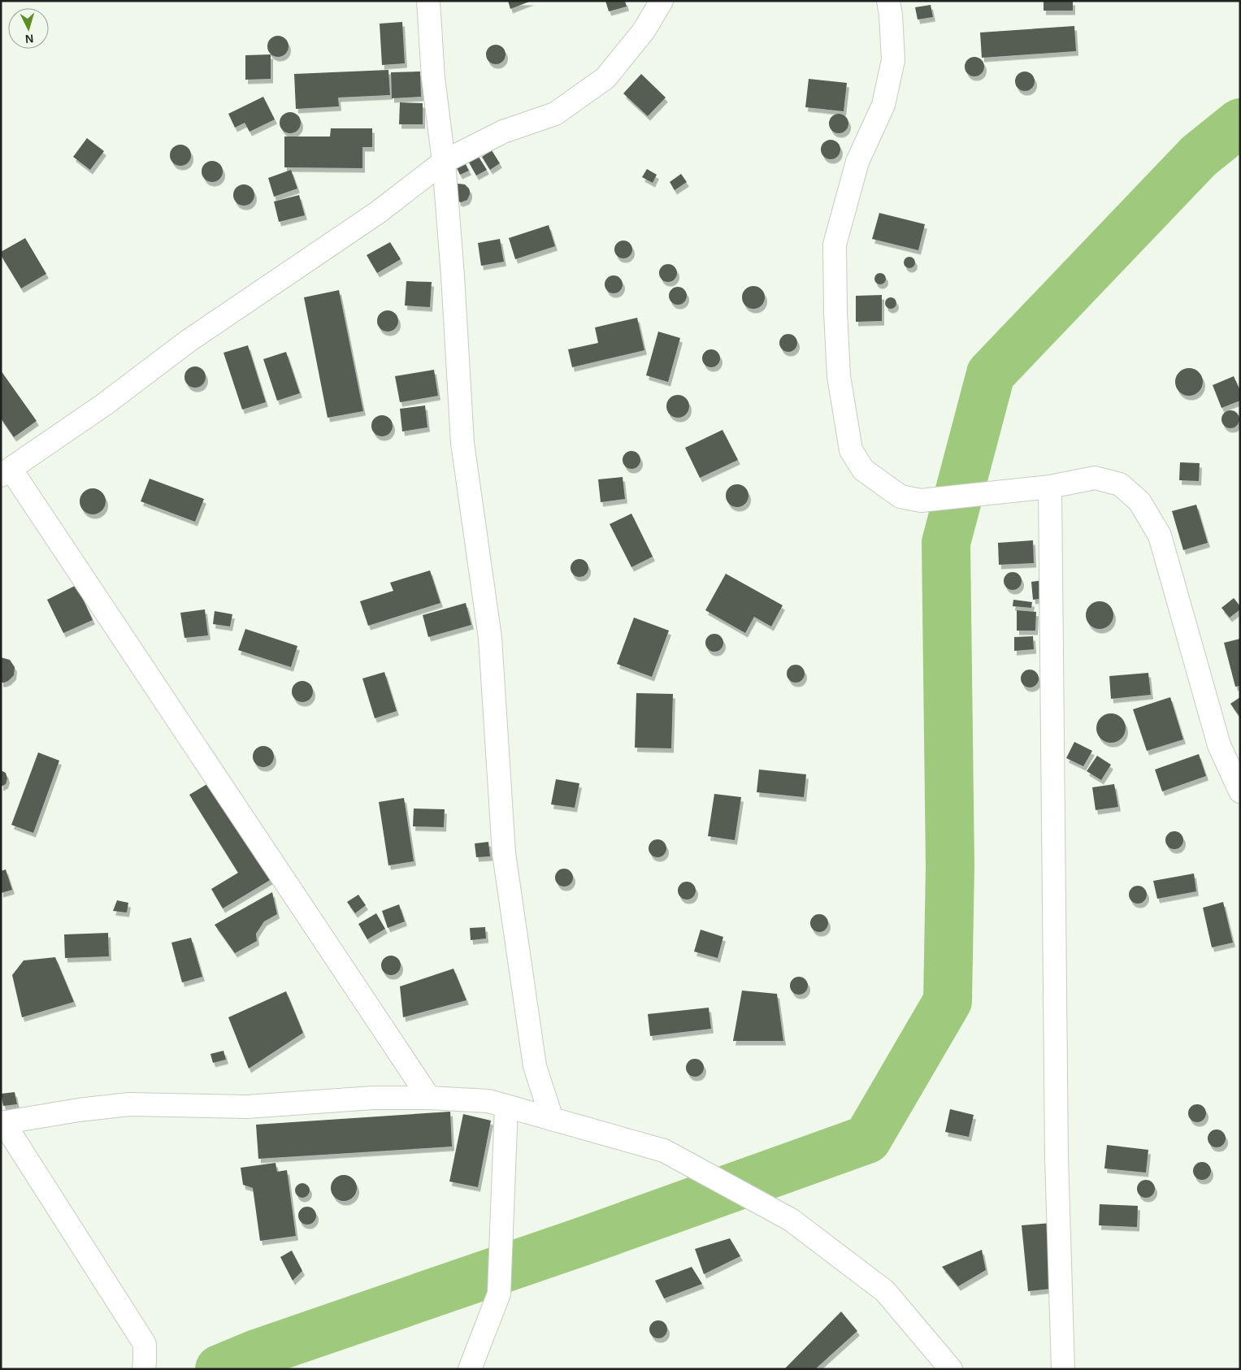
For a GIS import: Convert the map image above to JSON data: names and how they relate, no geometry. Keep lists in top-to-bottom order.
{
  "north": "bottom"
}
